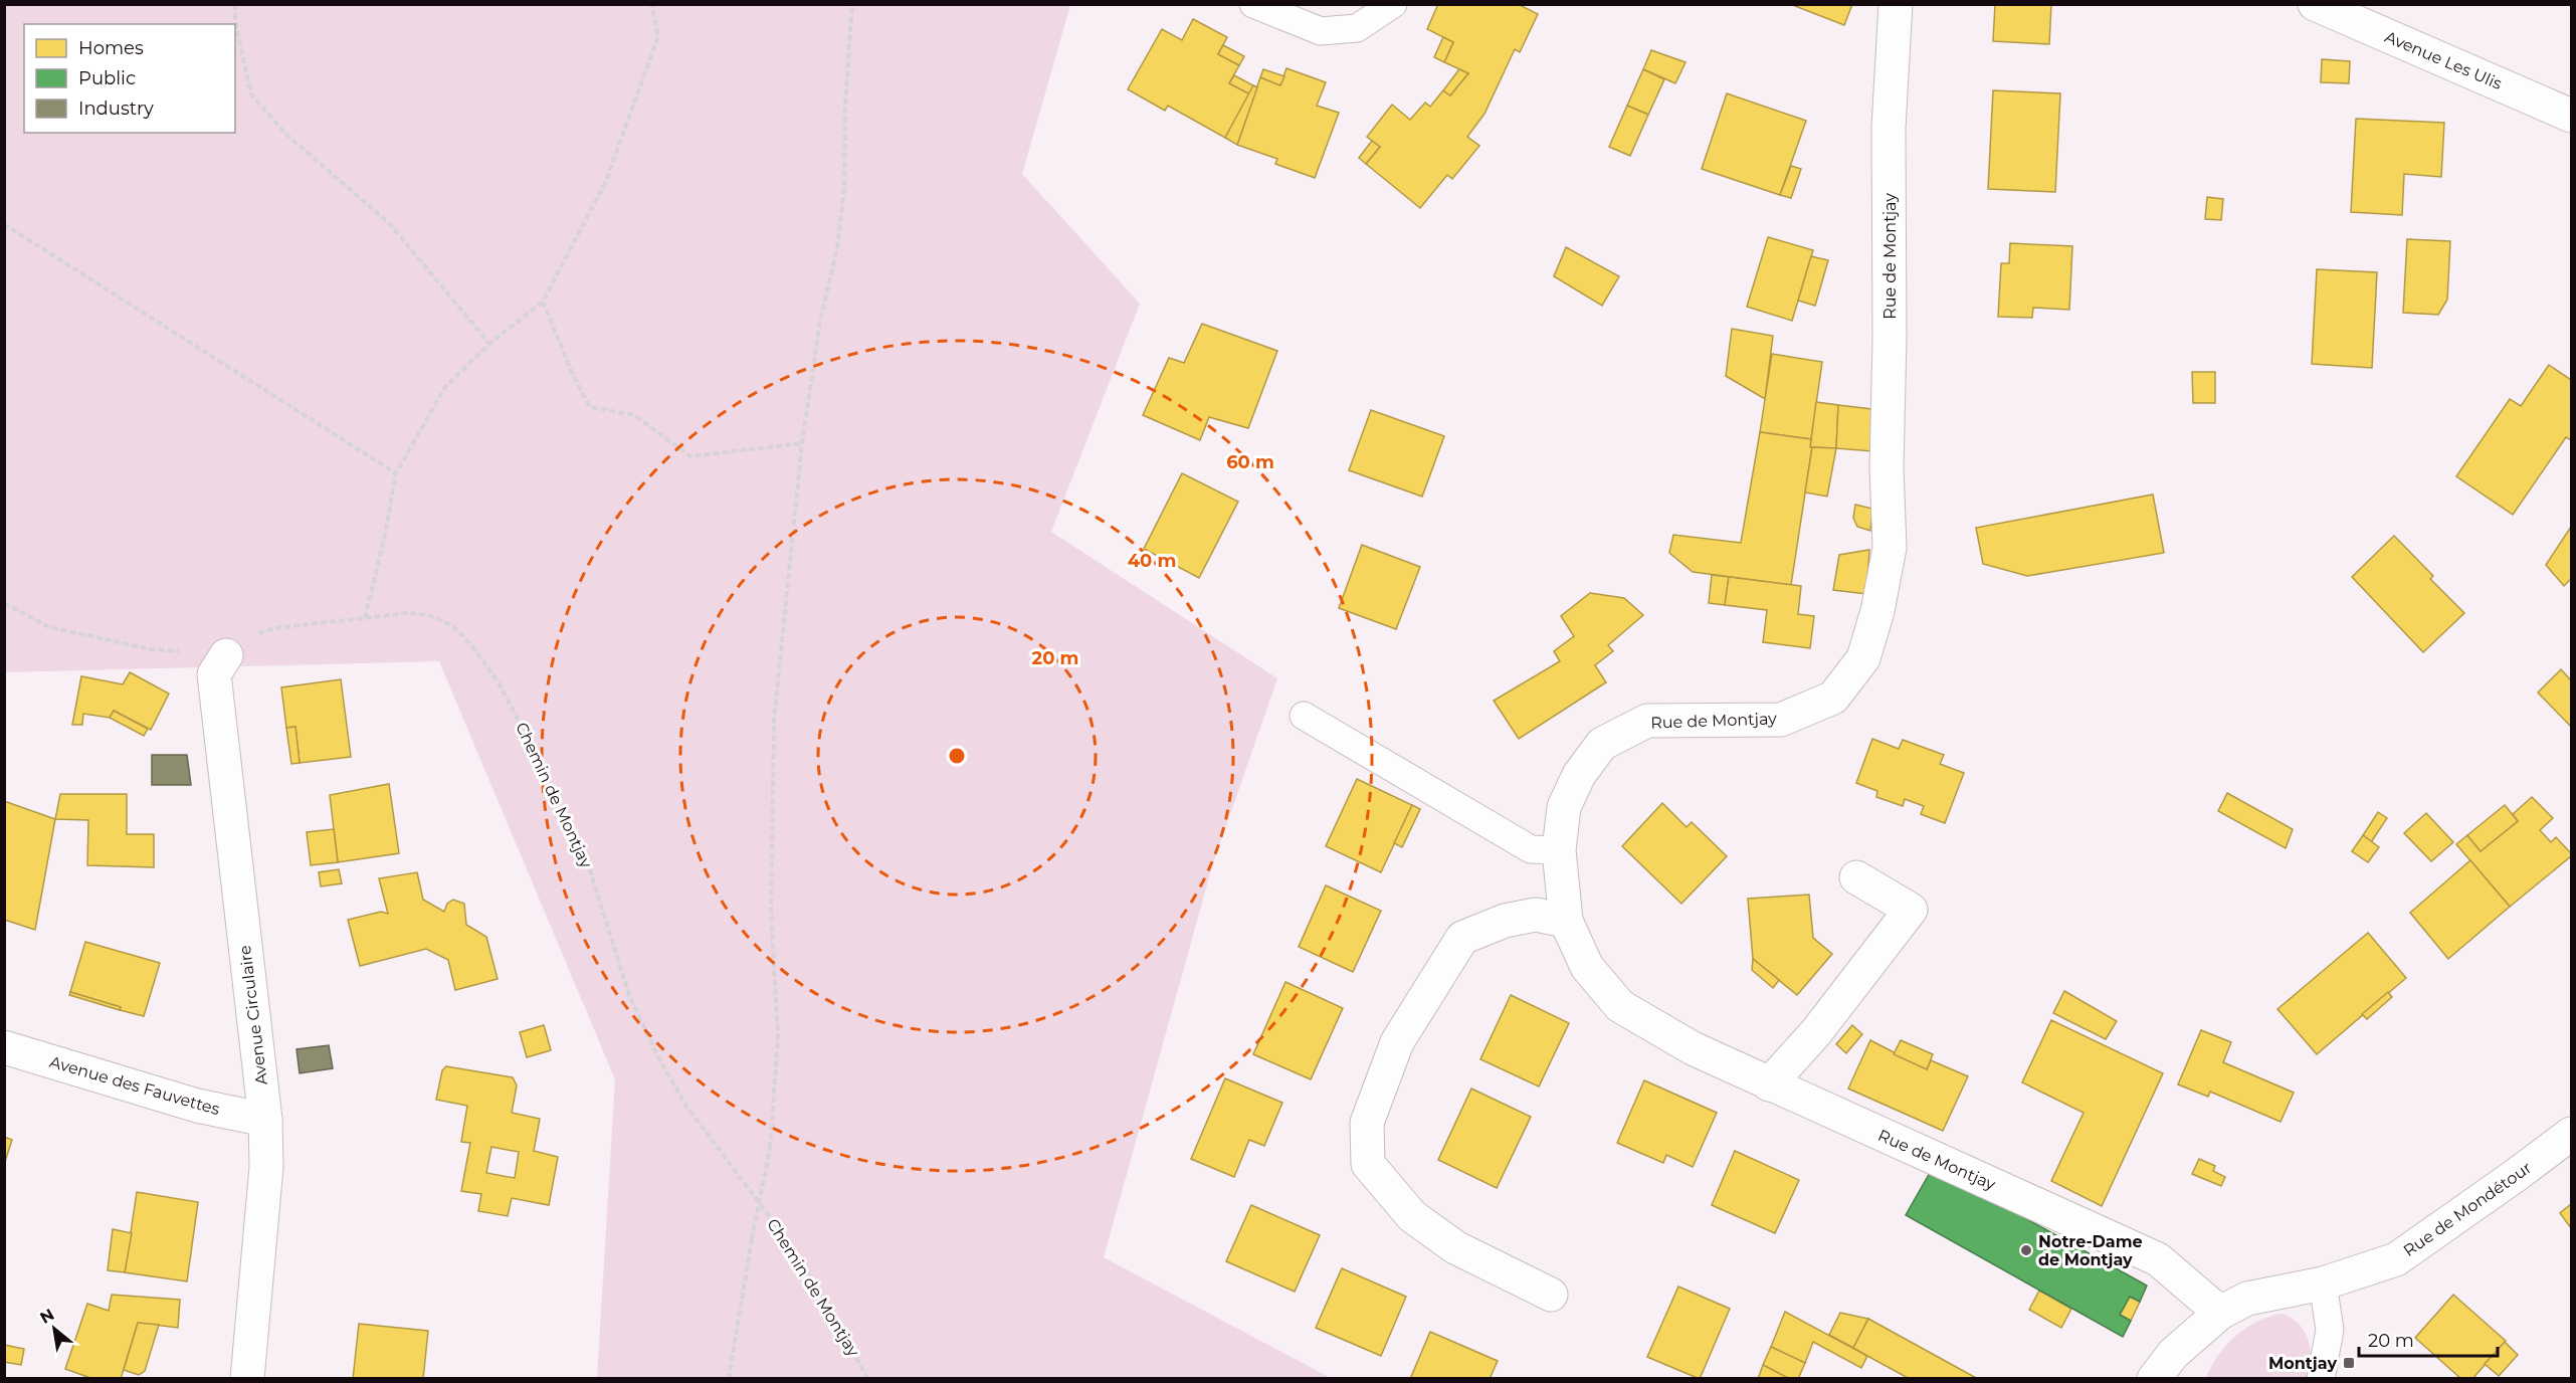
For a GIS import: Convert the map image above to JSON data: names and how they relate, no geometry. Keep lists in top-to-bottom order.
{
  "streets": {
    "street": [
      "Avenue Les Ulis",
      "Rue de Montjay",
      "Avenue Circulaire",
      "Avenue des Fauvettes",
      "Rue de Mondétour"
    ],
    "path": ["Chemin de Montjay"]
  },
  "crossings": [
    ["Rue de Montjay", "Rue de Mondétour"],
    ["Chemin de Montjay", "Avenue Circulaire"],
    ["Avenue Circulaire", "Avenue des Fauvettes"]
  ],
  "places": {
    "other": ["Notre-Dame de Montjay"],
    "transit": ["Montjay"]
  },
  "legend": ["Homes", "Public", "Industry"],
  "scale_bar": "20 m",
  "north": "top left",
  "rings": ["60 m", "40 m", "20 m"]
}
